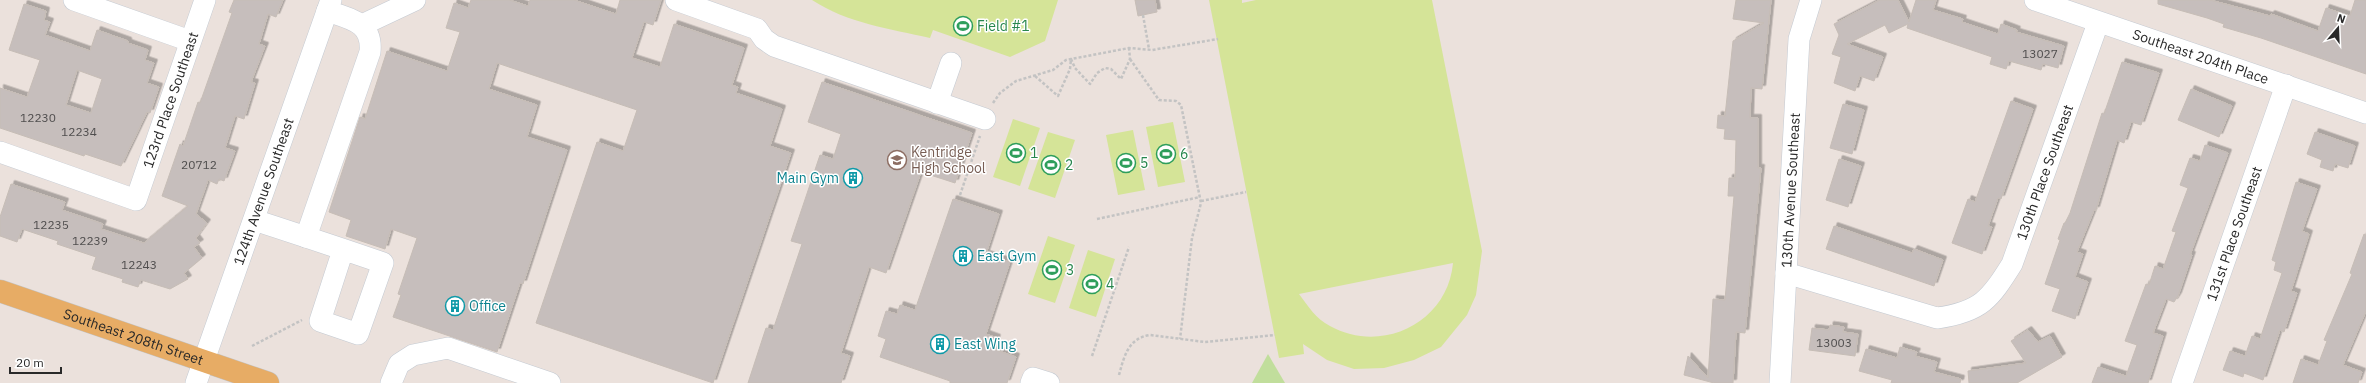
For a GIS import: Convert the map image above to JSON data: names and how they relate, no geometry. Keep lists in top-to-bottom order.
{
  "streets": {
    "main road": ["Southeast 208th Street"],
    "street": [
      "Southeast 204th Place",
      "123rd Place Southeast",
      "130th Place Southeast",
      "130th Avenue Southeast",
      "124th Avenue Southeast",
      "131st Place Southeast"
    ]
  },
  "crossings": [
    ["Southeast 204th Place", "130th Place Southeast"],
    ["Southeast 204th Place", "131st Place Southeast"],
    ["130th Place Southeast", "130th Avenue Southeast"],
    ["124th Avenue Southeast", "Southeast 208th Street"]
  ],
  "places": {
    "sports": [
      "Field #1",
      "1",
      "6",
      "5",
      "2",
      "3",
      "4"
    ],
    "school or university": ["Kentridge High School"],
    "building": [
      "Main Gym",
      "East Gym",
      "Office",
      "East Wing"
    ]
  },
  "house_numbers": [
    "13027",
    "12230",
    "12234",
    "20712",
    "12235",
    "12239",
    "12243",
    "13003"
  ],
  "scale_bar": "20 m",
  "north": "top"
}
